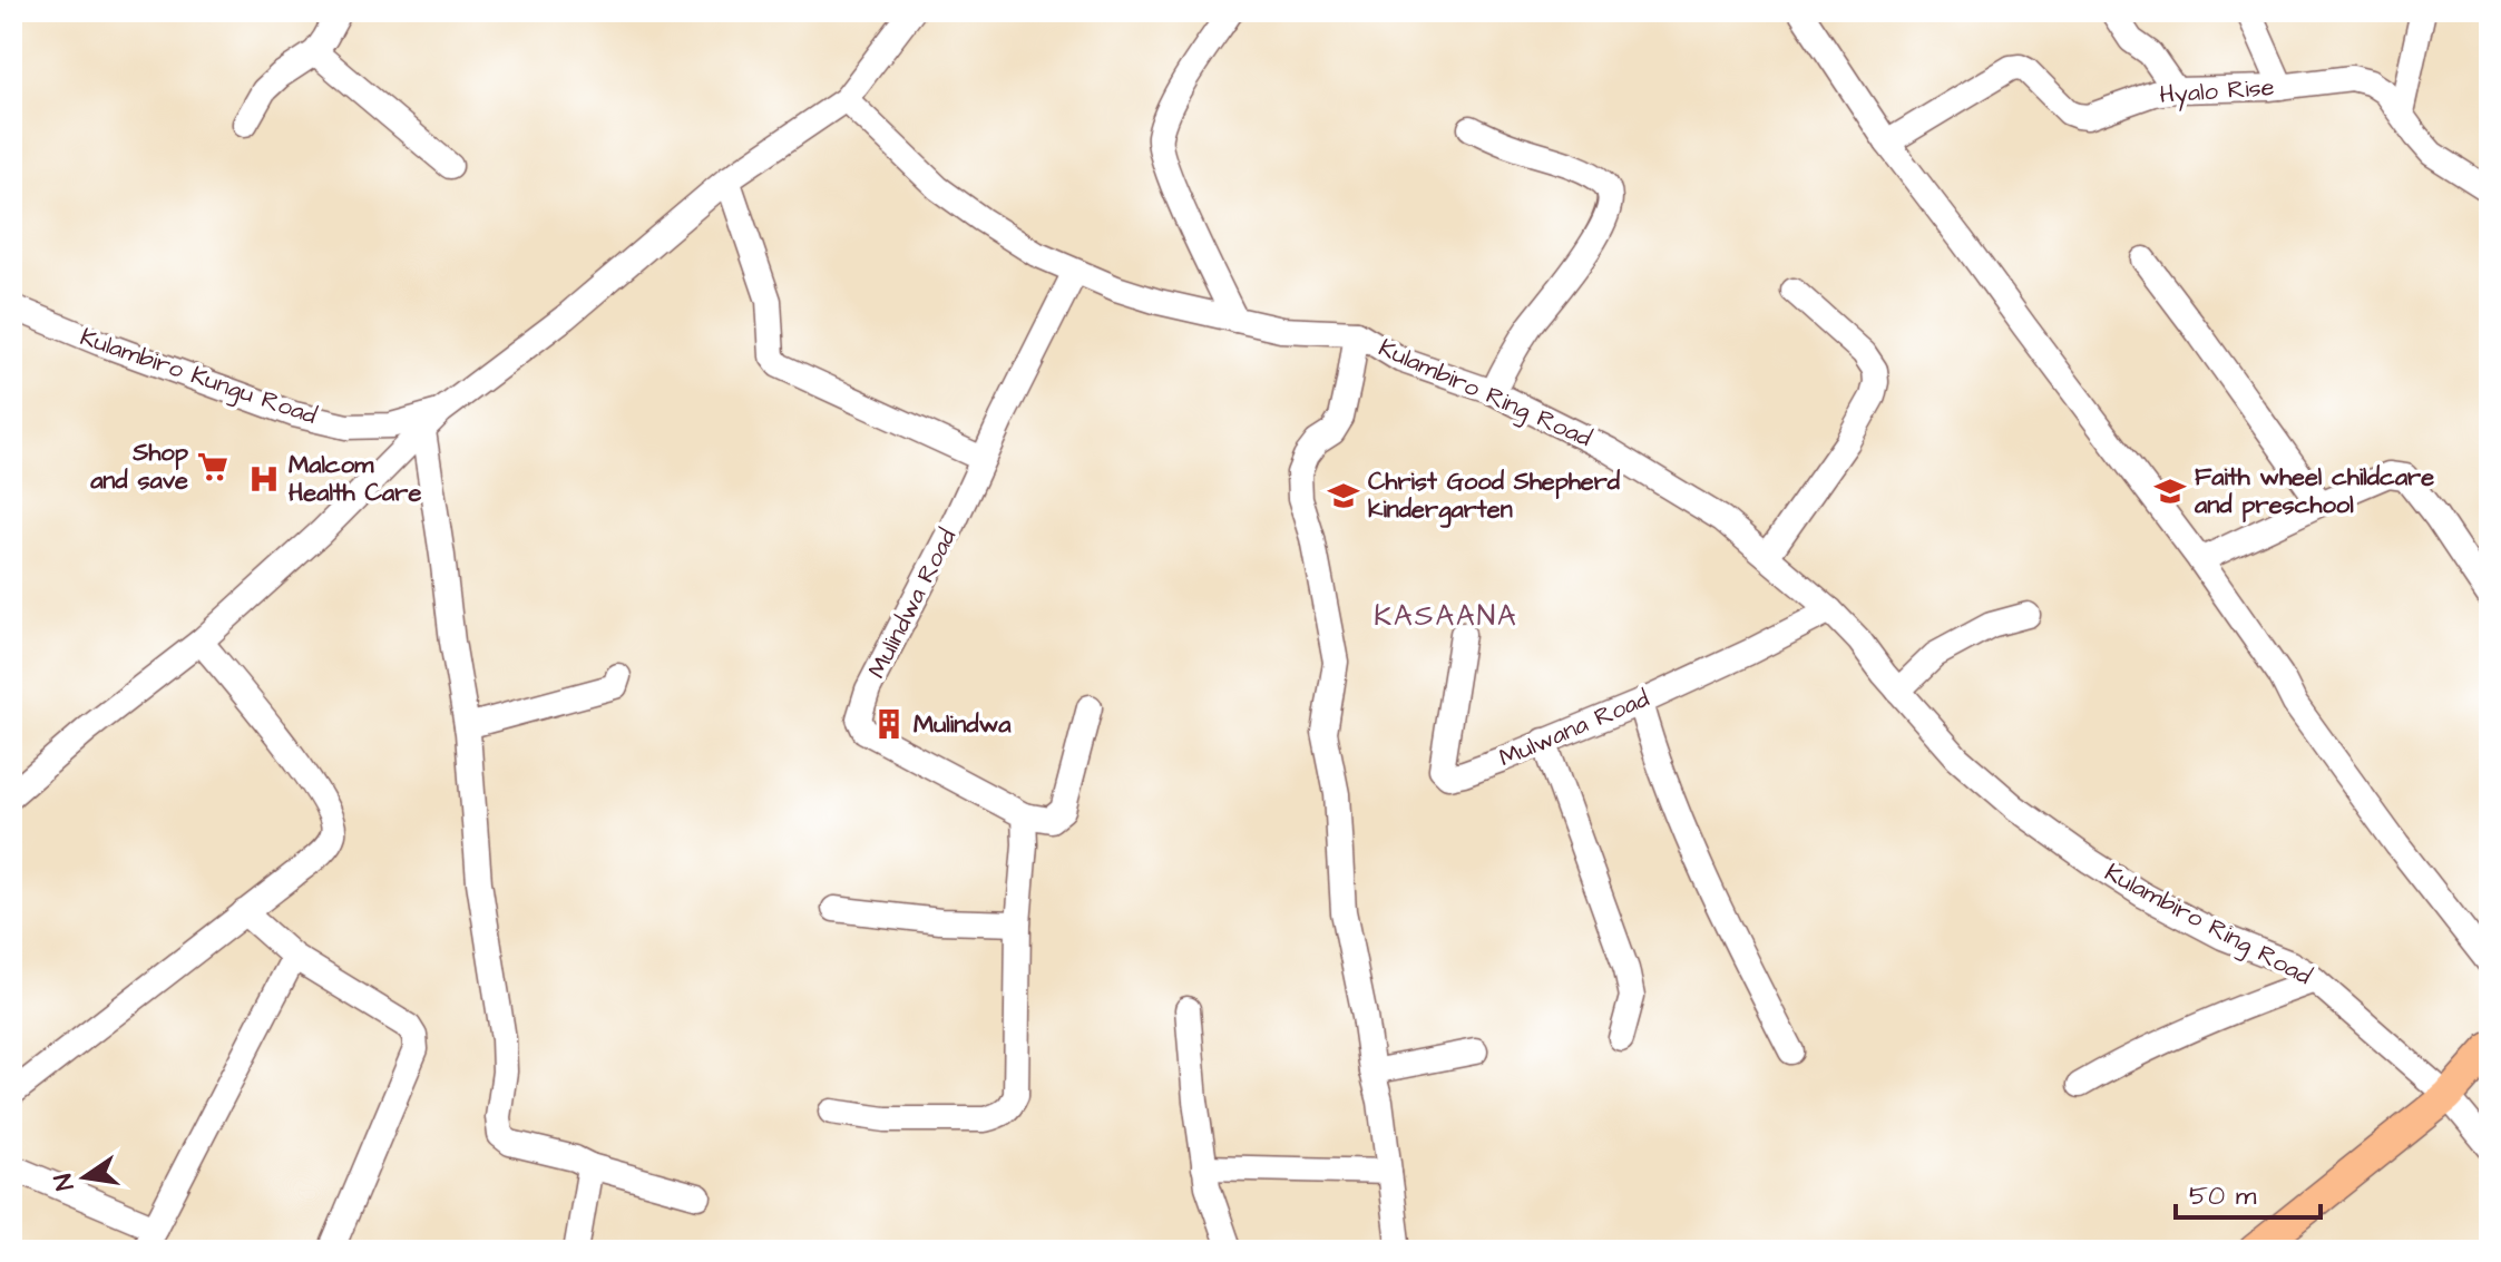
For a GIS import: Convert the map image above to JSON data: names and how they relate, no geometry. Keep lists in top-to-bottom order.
{
  "streets": {
    "street": [
      "Hyalo Rise",
      "Kulambiro Kungu Road",
      "Kulambiro Ring Road",
      "Mulindwa Road",
      "Mulwana Road"
    ]
  },
  "crossings": [
    ["Kulambiro Ring Road", "Mulindwa Road"],
    ["Kulambiro Ring Road", "Mulwana Road"]
  ],
  "districts": ["KASAANA"],
  "places": {
    "supermarket": ["Shop and save"],
    "hospital": ["Malcom Health Care"],
    "school or university": ["Faith wheel childcare and preschool", "Christ Good Shepherd kindergarten"],
    "building": ["Mulindwa"]
  },
  "scale_bar": "50 m",
  "north": "left"
}
